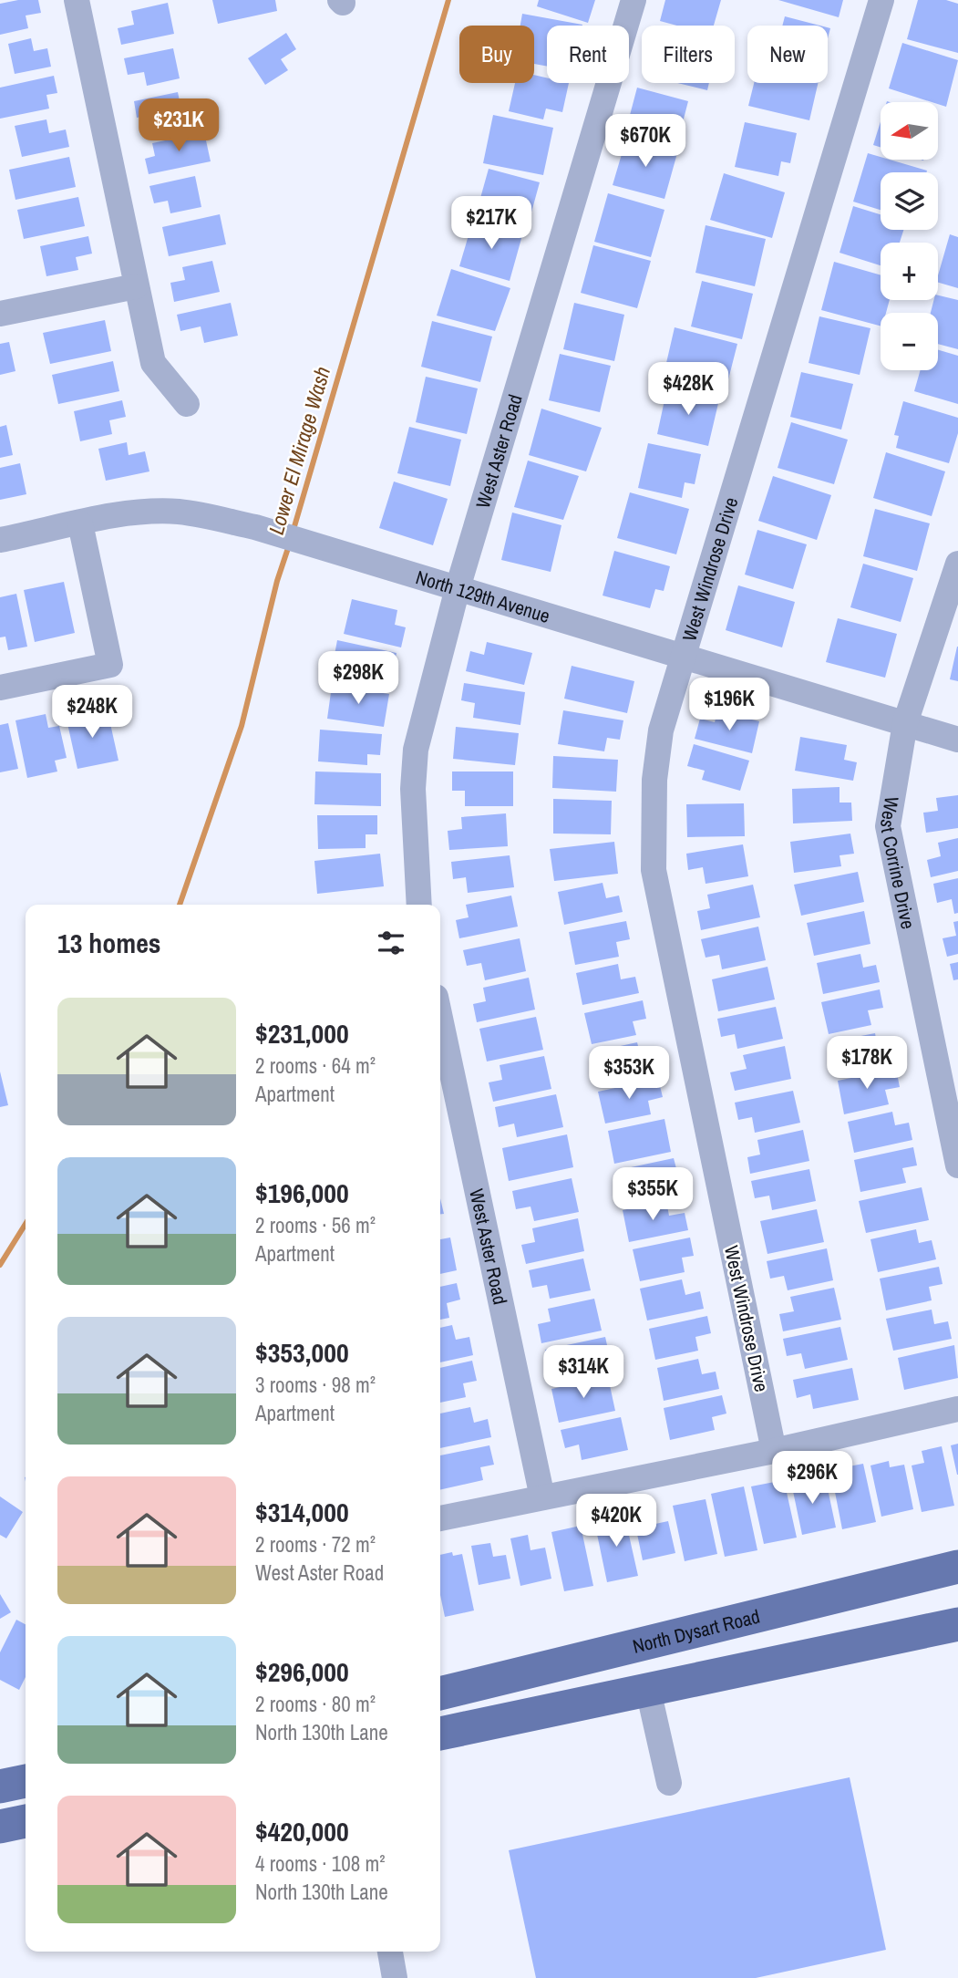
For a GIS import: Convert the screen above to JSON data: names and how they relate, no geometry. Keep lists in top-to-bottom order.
{
  "streets": {
    "main road": ["North Dysart Road"],
    "street": [
      "West Aster Road",
      "West Windrose Drive",
      "North 129th Avenue",
      "West Corrine Drive"
    ]
  },
  "crossings": [
    ["West Aster Road", "North 129th Avenue"],
    ["West Windrose Drive", "North 129th Avenue"],
    ["North 129th Avenue", "West Corrine Drive"]
  ],
  "water": ["Lower El Mirage Wash"],
  "north": "left",
  "page": {
    "chip": [
      "Buy",
      "Rent",
      "Filters",
      "New"
    ],
    "price": [
      "$231K",
      "$670K",
      "$217K",
      "$428K",
      "$298K",
      "$196K",
      "$248K",
      "$178K",
      "$353K",
      "$355K",
      "$314K",
      "$296K",
      "$420K"
    ],
    "map_buttons": ["+", "−"],
    "heading": "13 homes",
    "list": [
      {
        "name": "$231,000",
        "note": "2 rooms · 64 m² · Apartment"
      },
      {
        "name": "$196,000",
        "note": "2 rooms · 56 m² · Apartment"
      },
      {
        "name": "$353,000",
        "note": "3 rooms · 98 m² · Apartment"
      },
      {
        "name": "$314,000",
        "note": "2 rooms · 72 m² · West Aster Road"
      },
      {
        "name": "$296,000",
        "note": "2 rooms · 80 m² · North 130th Lane"
      },
      {
        "name": "$420,000",
        "note": "4 rooms · 108 m² · North 130th Lane"
      }
    ]
  }
}
